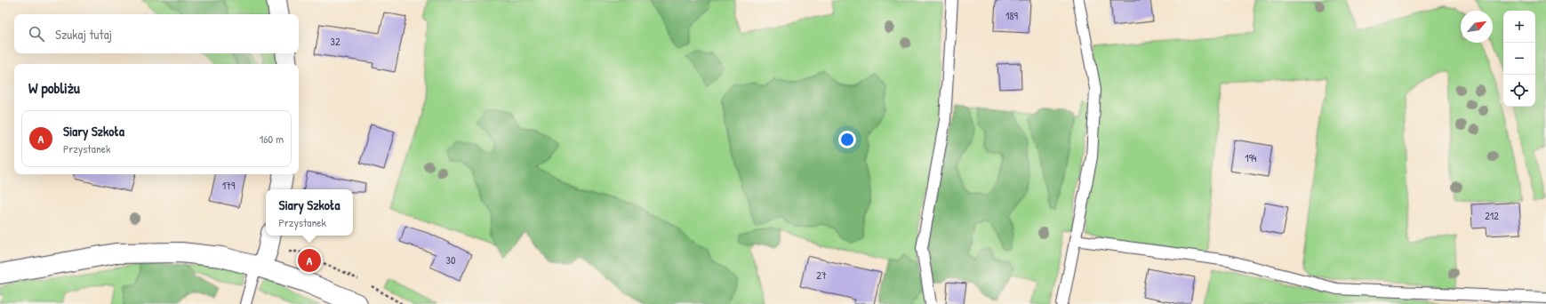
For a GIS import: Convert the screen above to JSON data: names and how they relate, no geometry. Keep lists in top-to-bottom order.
{
  "house_numbers": [
    "189",
    "32",
    "194",
    "179",
    "212",
    "30",
    "27"
  ],
  "north": "top right",
  "page": {
    "map_buttons": ["+", "−"],
    "search": "Szukaj tutaj",
    "heading": "W pobliżu",
    "list": [
      {
        "mark": "A",
        "name": "Siary Szkoła",
        "note": "Przystanek",
        "value": "160 m"
      }
    ],
    "popup": ["Siary Szkoła", "Przystanek"],
    "pins": "A"
  }
}
